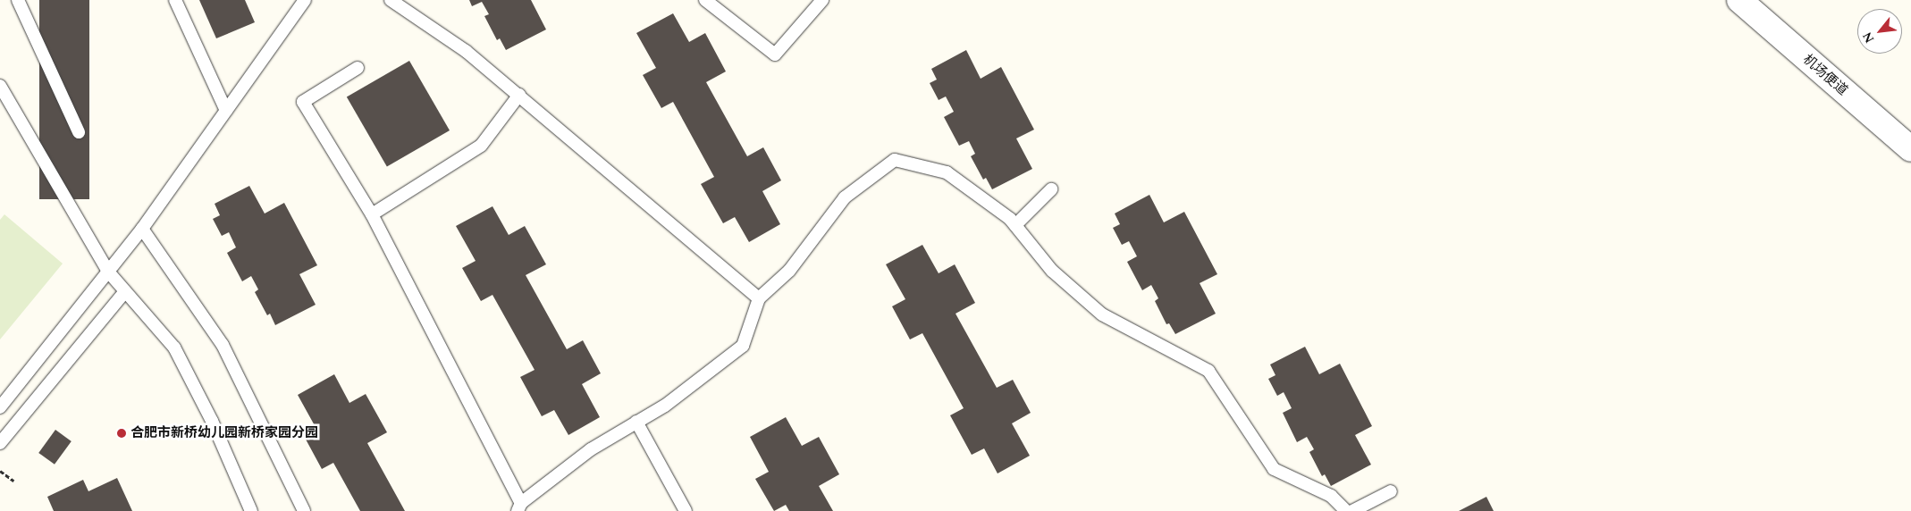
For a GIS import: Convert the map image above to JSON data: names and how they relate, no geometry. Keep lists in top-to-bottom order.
{
  "streets": {
    "street": ["机场便道"]
  },
  "places": ["合肥市新桥幼儿园新桥家园分园"],
  "north": "bottom left"
}
